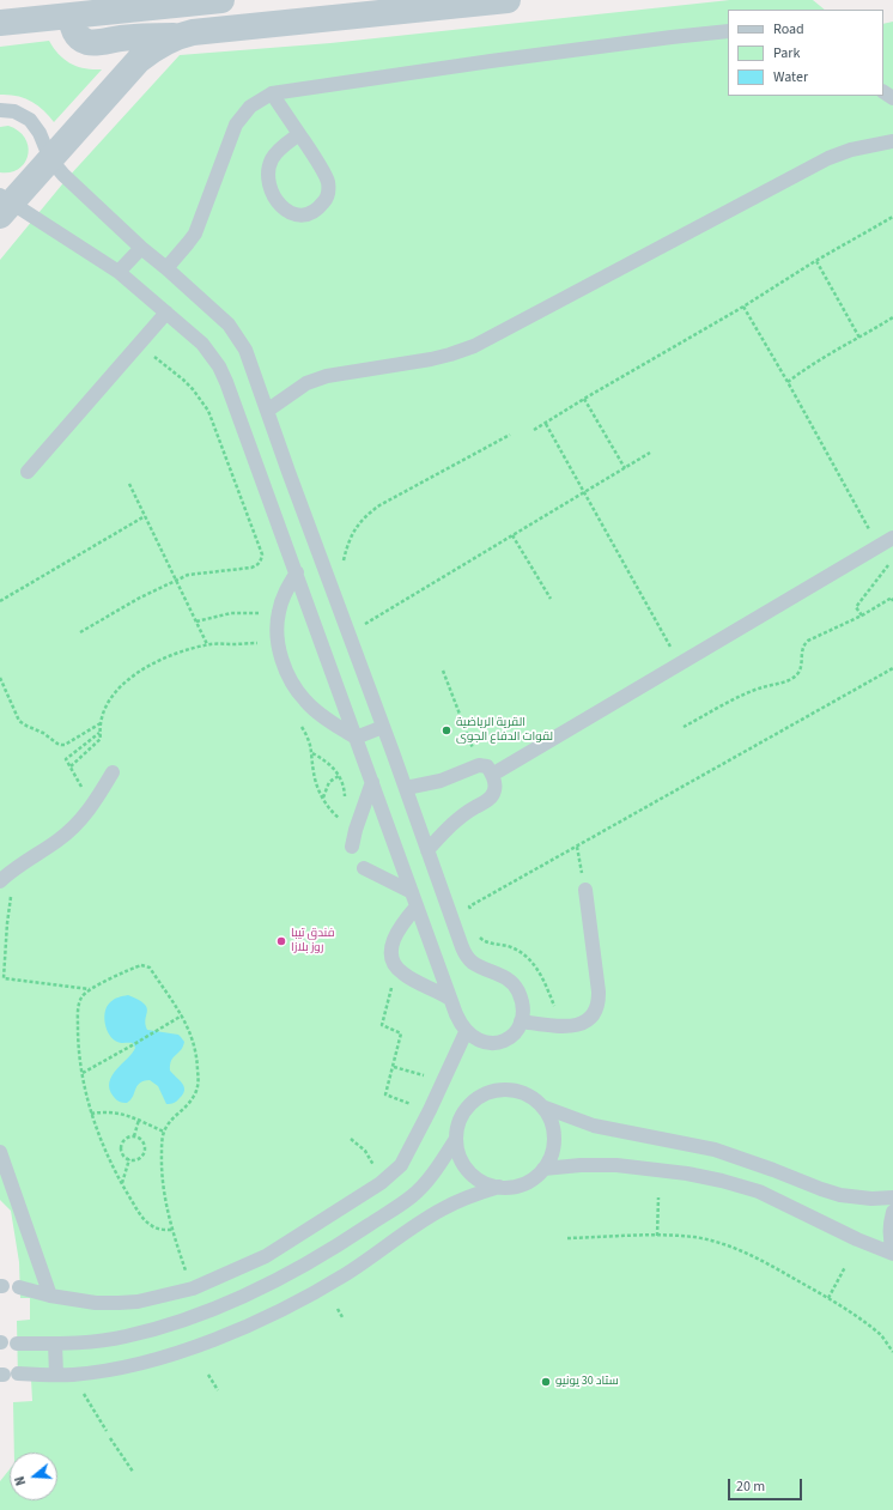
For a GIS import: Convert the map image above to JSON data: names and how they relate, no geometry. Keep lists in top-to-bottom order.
{
  "places": ["القرية الرياضية لقوات الدفاع الجوى", "فندق تيبا روز بلازا", "ستاد 30 يونيو"],
  "legend": ["Road", "Park", "Water"],
  "scale_bar": "20 m",
  "north": "left"
}
